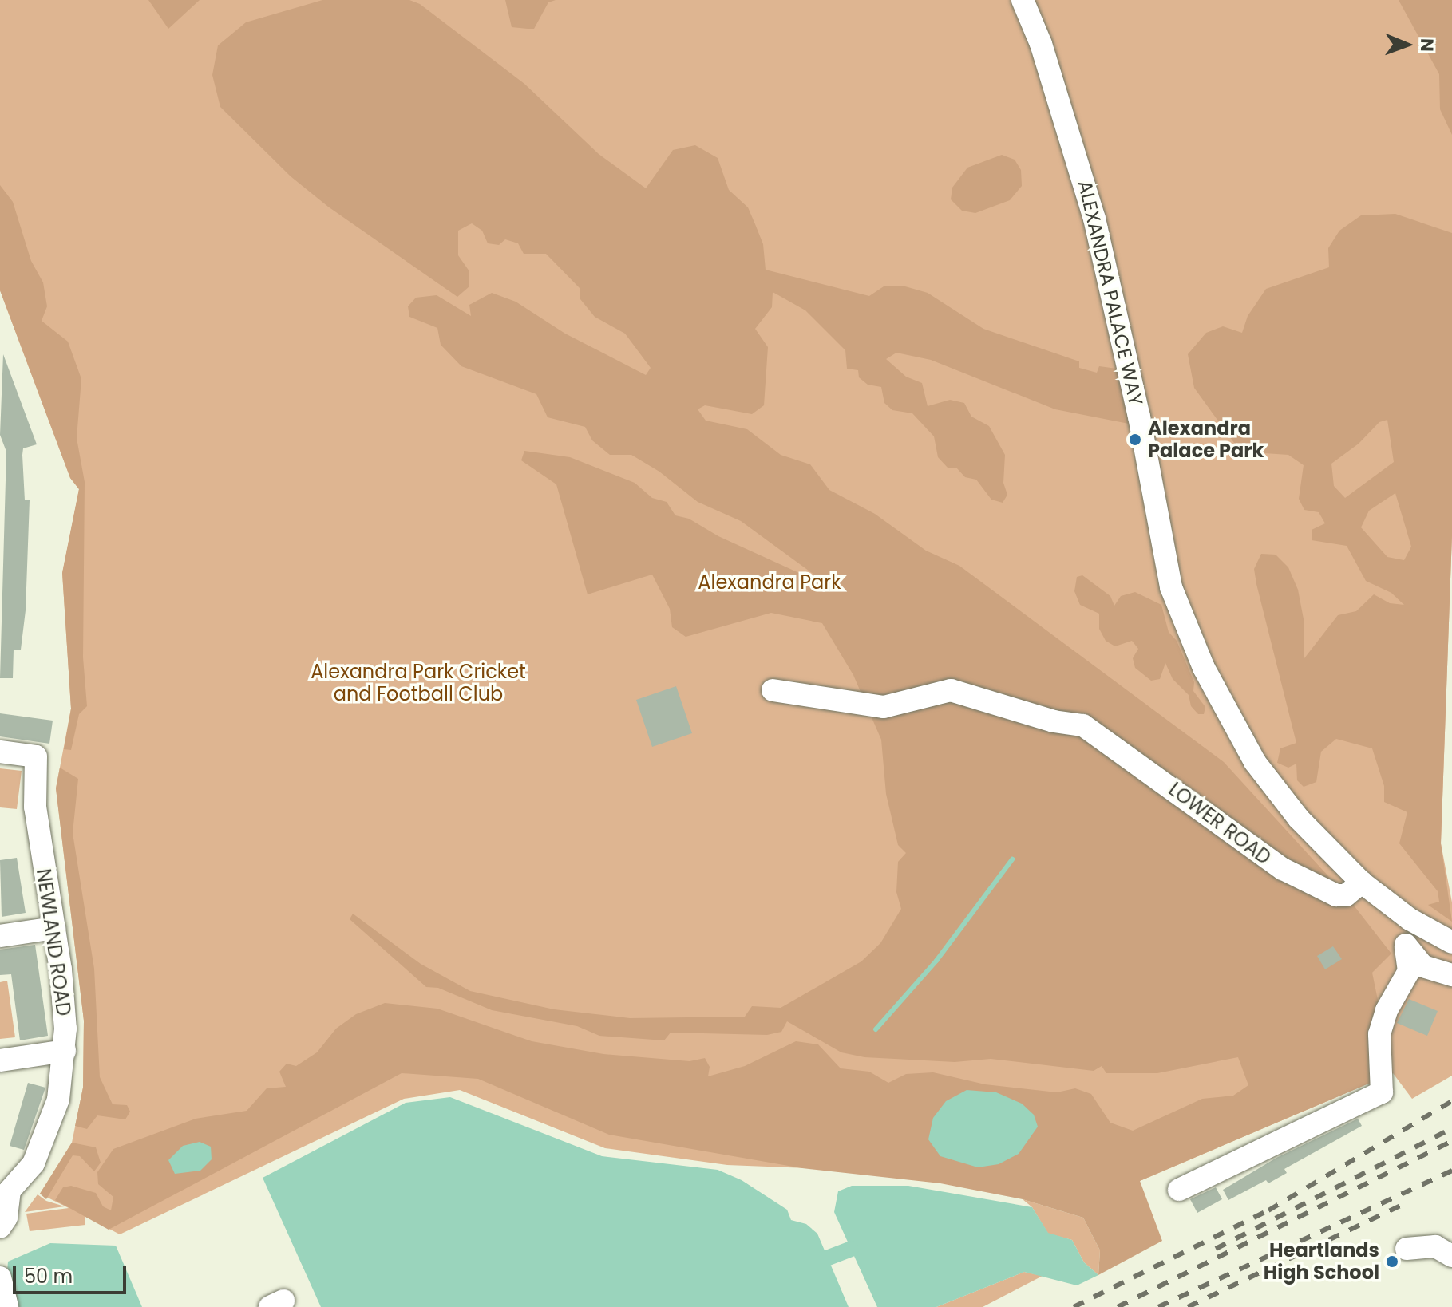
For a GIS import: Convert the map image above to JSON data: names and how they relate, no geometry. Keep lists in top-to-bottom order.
{
  "streets": {
    "street": ["ALEXANDRA PALACE WAY", "LOWER ROAD", "NEWLAND ROAD"]
  },
  "crossings": [
    ["ALEXANDRA PALACE WAY", "LOWER ROAD"]
  ],
  "parks": ["Alexandra Park", "Alexandra Park Cricket and Football Club"],
  "places": ["Alexandra Palace Park", "Heartlands High School"],
  "scale_bar": "50 m",
  "north": "right"
}
